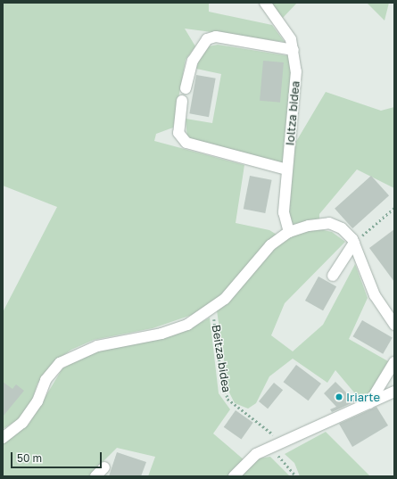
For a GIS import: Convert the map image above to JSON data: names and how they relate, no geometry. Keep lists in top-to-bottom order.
{
  "streets": {
    "street": ["Ioltza bidea"],
    "path": ["Beitza bidea"]
  },
  "places": ["Iriarte"],
  "scale_bar": "50 m"
}
